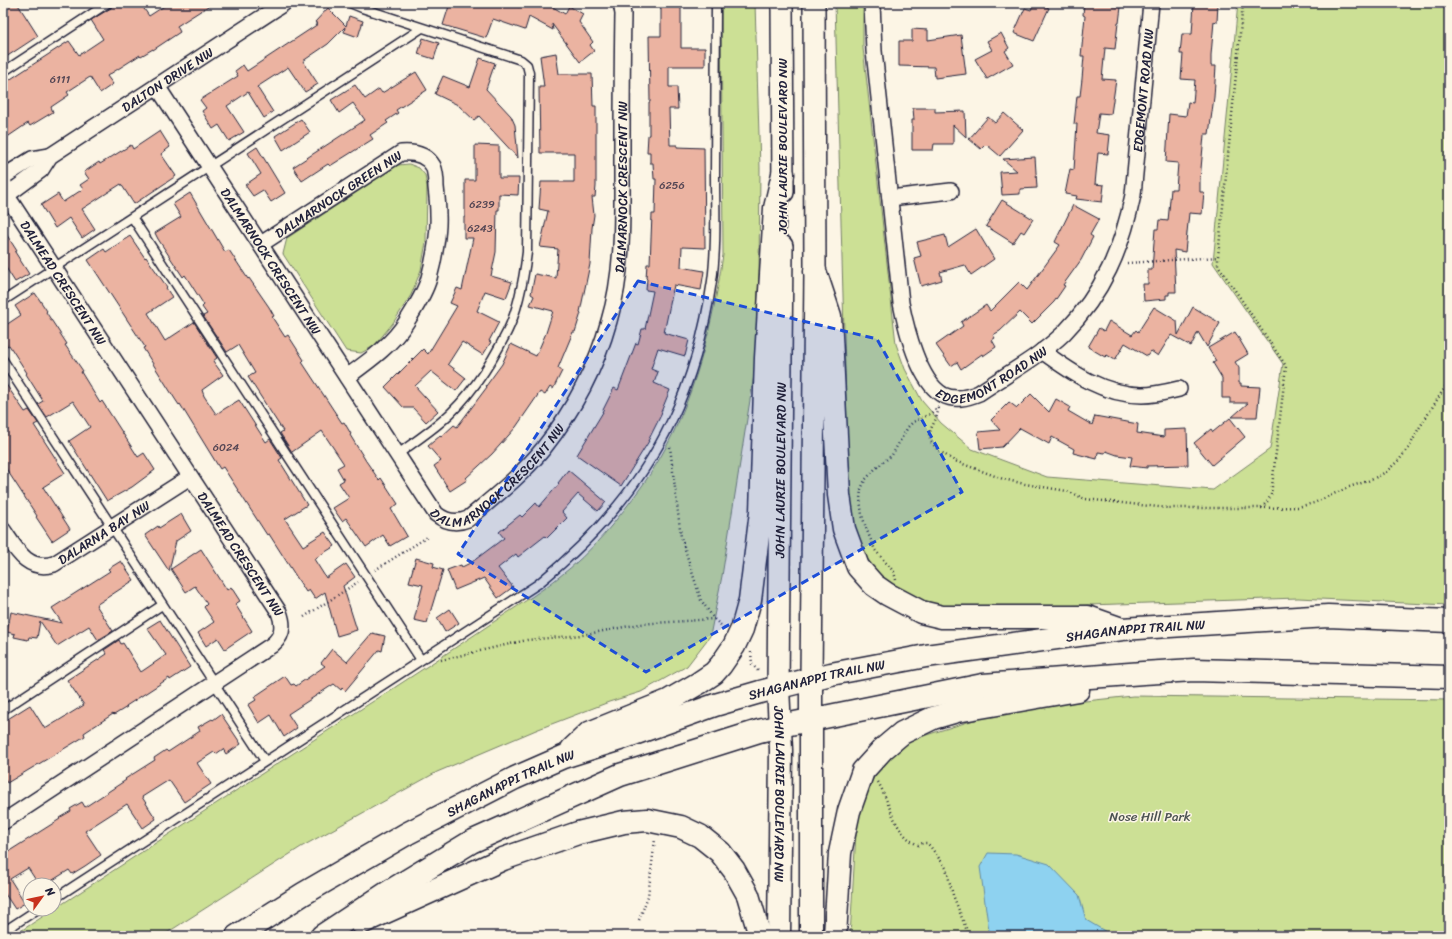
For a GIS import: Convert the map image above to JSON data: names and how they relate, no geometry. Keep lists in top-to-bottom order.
{
  "streets": {
    "main road": ["JOHN LAURIE BOULEVARD NW", "SHAGANAPPI TRAIL NW"],
    "street": [
      "DALTON DRIVE NW",
      "EDGEMONT ROAD NW",
      "DALMARNOCK CRESCENT NW",
      "DALMARNOCK GREEN NW",
      "DALMEAD CRESCENT NW",
      "DALARNA BAY NW"
    ]
  },
  "crossings": [
    ["DALTON DRIVE NW", "DALMARNOCK CRESCENT NW"],
    ["DALTON DRIVE NW", "DALMEAD CRESCENT NW"],
    ["JOHN LAURIE BOULEVARD NW", "SHAGANAPPI TRAIL NW"],
    ["DALMARNOCK CRESCENT NW", "DALMARNOCK GREEN NW"],
    ["DALMEAD CRESCENT NW", "DALARNA BAY NW"]
  ],
  "parks": ["Nose Hill Park"],
  "house_numbers": [
    "6111",
    "6256",
    "6239",
    "6243",
    "6024"
  ],
  "north": "top right"
}
